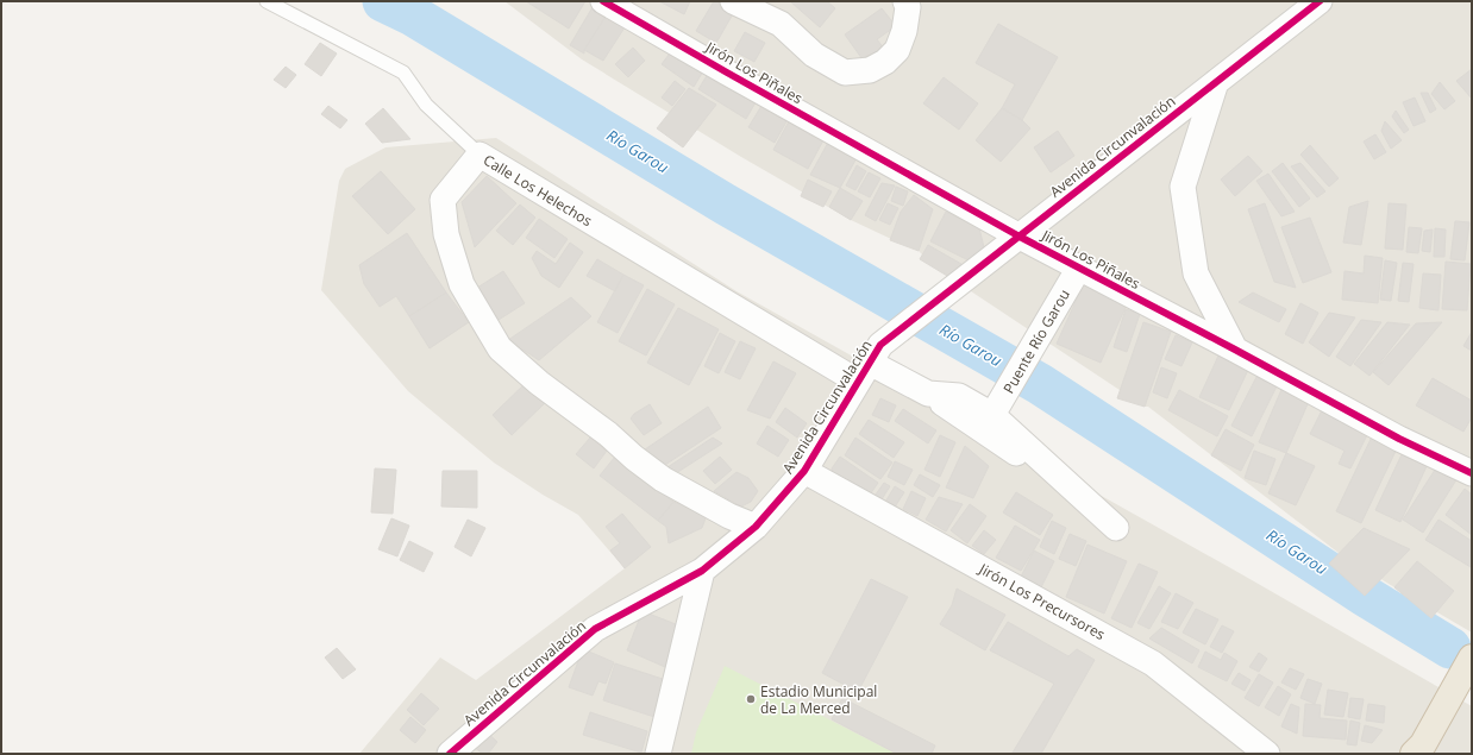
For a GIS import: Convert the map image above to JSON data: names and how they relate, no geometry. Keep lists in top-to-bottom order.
{
  "streets": {
    "street": [
      "Jirón Los Piñales",
      "Avenida Circunvalación",
      "Calle Los Helechos",
      "Puente Río Garou",
      "Jirón Los Precursores"
    ]
  },
  "crossings": [
    ["Jirón Los Piñales", "Avenida Circunvalación"],
    ["Jirón Los Piñales", "Puente Río Garou"],
    ["Avenida Circunvalación", "Calle Los Helechos"],
    ["Avenida Circunvalación", "Jirón Los Precursores"]
  ],
  "water": ["Río Garou"],
  "places": ["Estadio Municipal de La Merced"]
}
